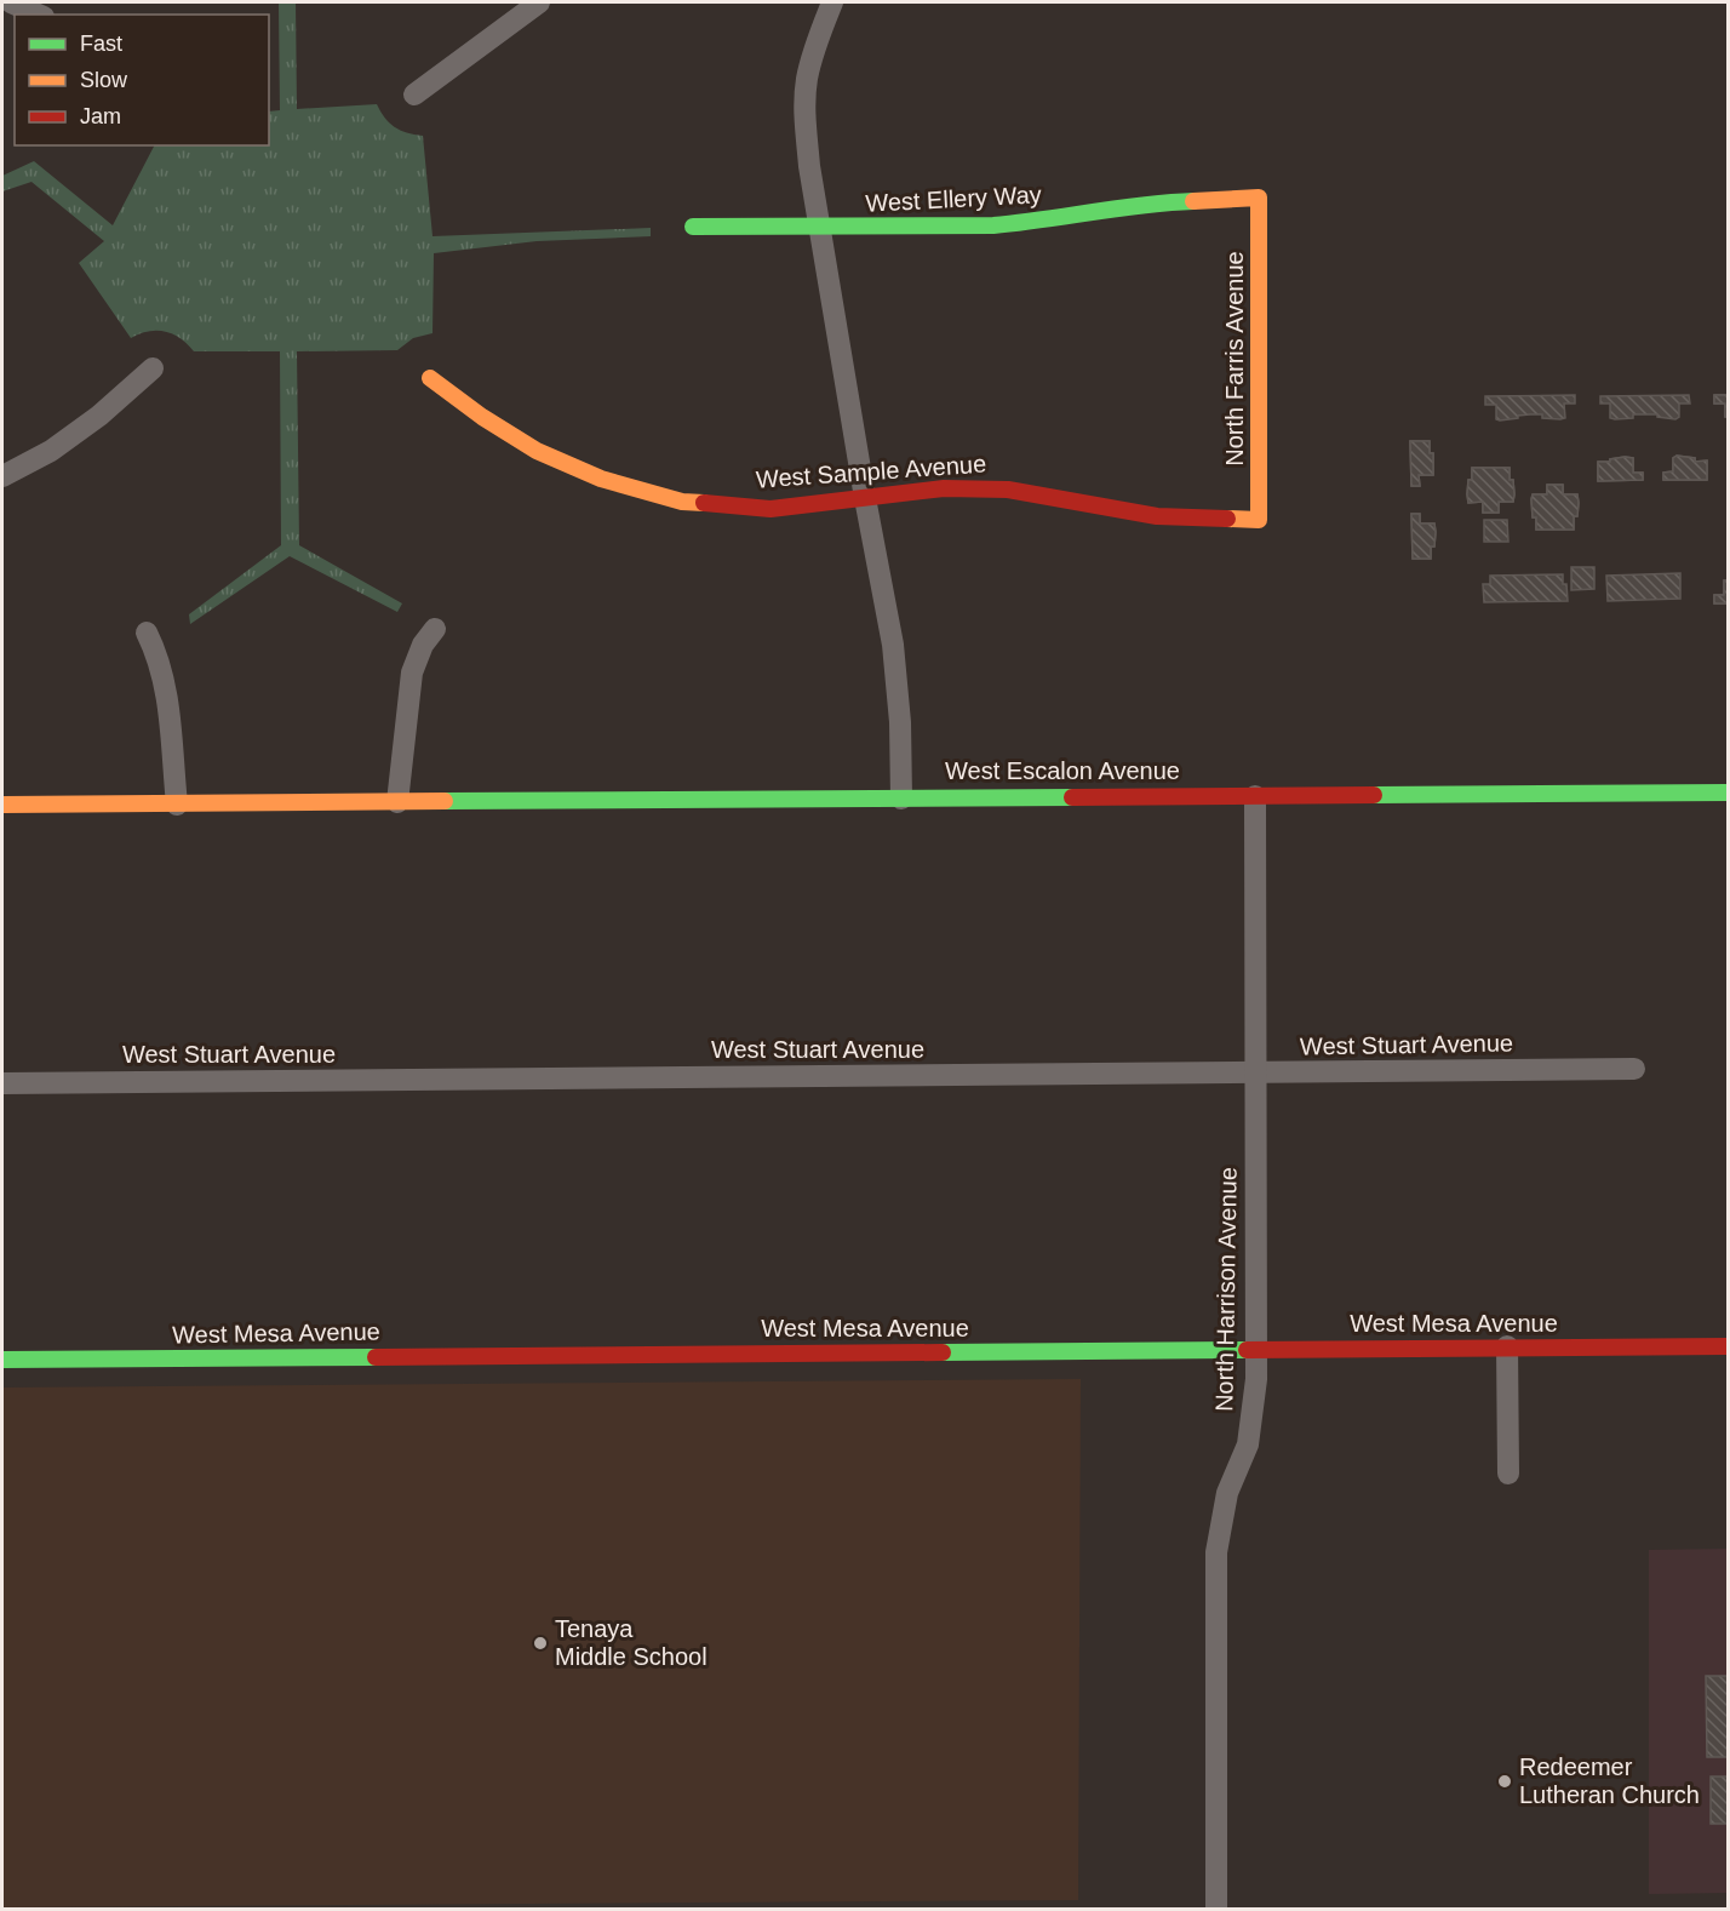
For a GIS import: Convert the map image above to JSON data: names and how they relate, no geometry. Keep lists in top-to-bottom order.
{
  "streets": {
    "street": [
      "West Ellery Way",
      "North Farris Avenue",
      "West Sample Avenue",
      "West Escalon Avenue",
      "West Stuart Avenue",
      "North Harrison Avenue",
      "West Mesa Avenue"
    ]
  },
  "crossings": [
    ["West Ellery Way", "North Farris Avenue"],
    ["North Farris Avenue", "West Sample Avenue"],
    ["West Escalon Avenue", "North Harrison Avenue"],
    ["West Stuart Avenue", "North Harrison Avenue"],
    ["North Harrison Avenue", "West Mesa Avenue"]
  ],
  "places": ["Tenaya Middle School", "Redeemer Lutheran Church"],
  "legend": ["Fast", "Slow", "Jam"]
}
